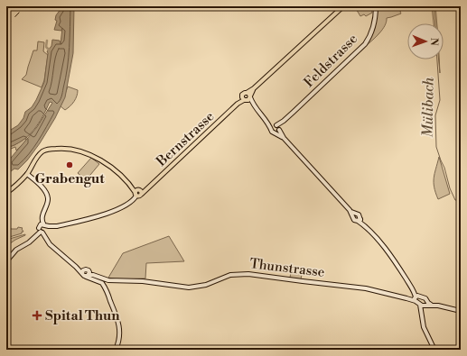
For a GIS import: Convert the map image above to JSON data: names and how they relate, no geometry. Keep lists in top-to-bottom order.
{
  "streets": {
    "main road": ["Feldstrasse", "Bernstrasse", "Thunstrasse"]
  },
  "water": ["Mülibach"],
  "places": {
    "other": ["Grabengut"],
    "health": ["Spital Thun"]
  },
  "north": "right"
}
